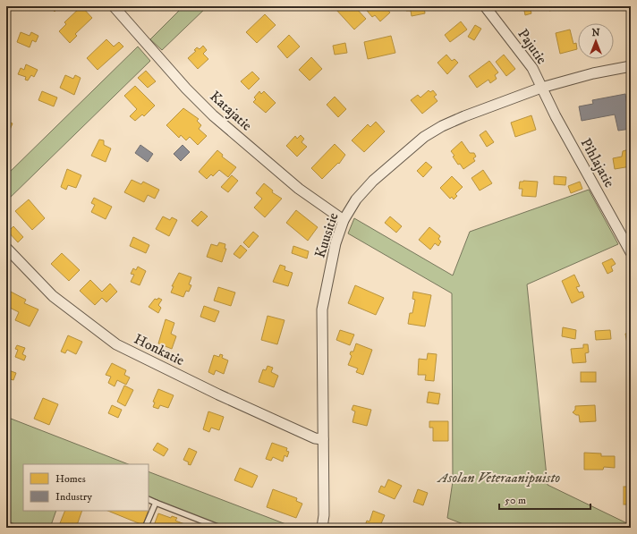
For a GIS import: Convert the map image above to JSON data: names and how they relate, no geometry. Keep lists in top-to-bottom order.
{
  "streets": {
    "street": [
      "Pajutie",
      "Katajatie",
      "Pihlajatie",
      "Kuusitie",
      "Honkatie"
    ]
  },
  "crossings": [
    ["Pajutie", "Pihlajatie"],
    ["Pajutie", "Kuusitie"],
    ["Katajatie", "Kuusitie"],
    ["Pihlajatie", "Kuusitie"],
    ["Kuusitie", "Honkatie"]
  ],
  "parks": ["Asolan Veteraanipuisto"],
  "legend": ["Homes", "Industry"],
  "scale_bar": "50 m",
  "north": "top"
}
